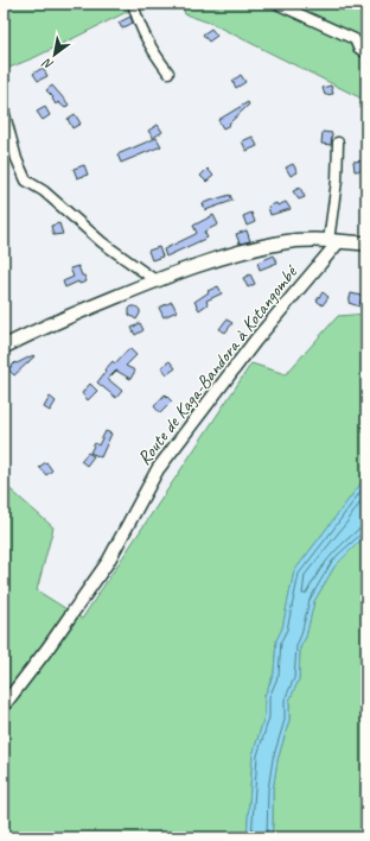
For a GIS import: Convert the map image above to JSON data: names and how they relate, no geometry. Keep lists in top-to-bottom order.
{
  "streets": {
    "street": ["Route de Kaga-Bandora à Kotangombé"]
  },
  "north": "bottom left"
}
